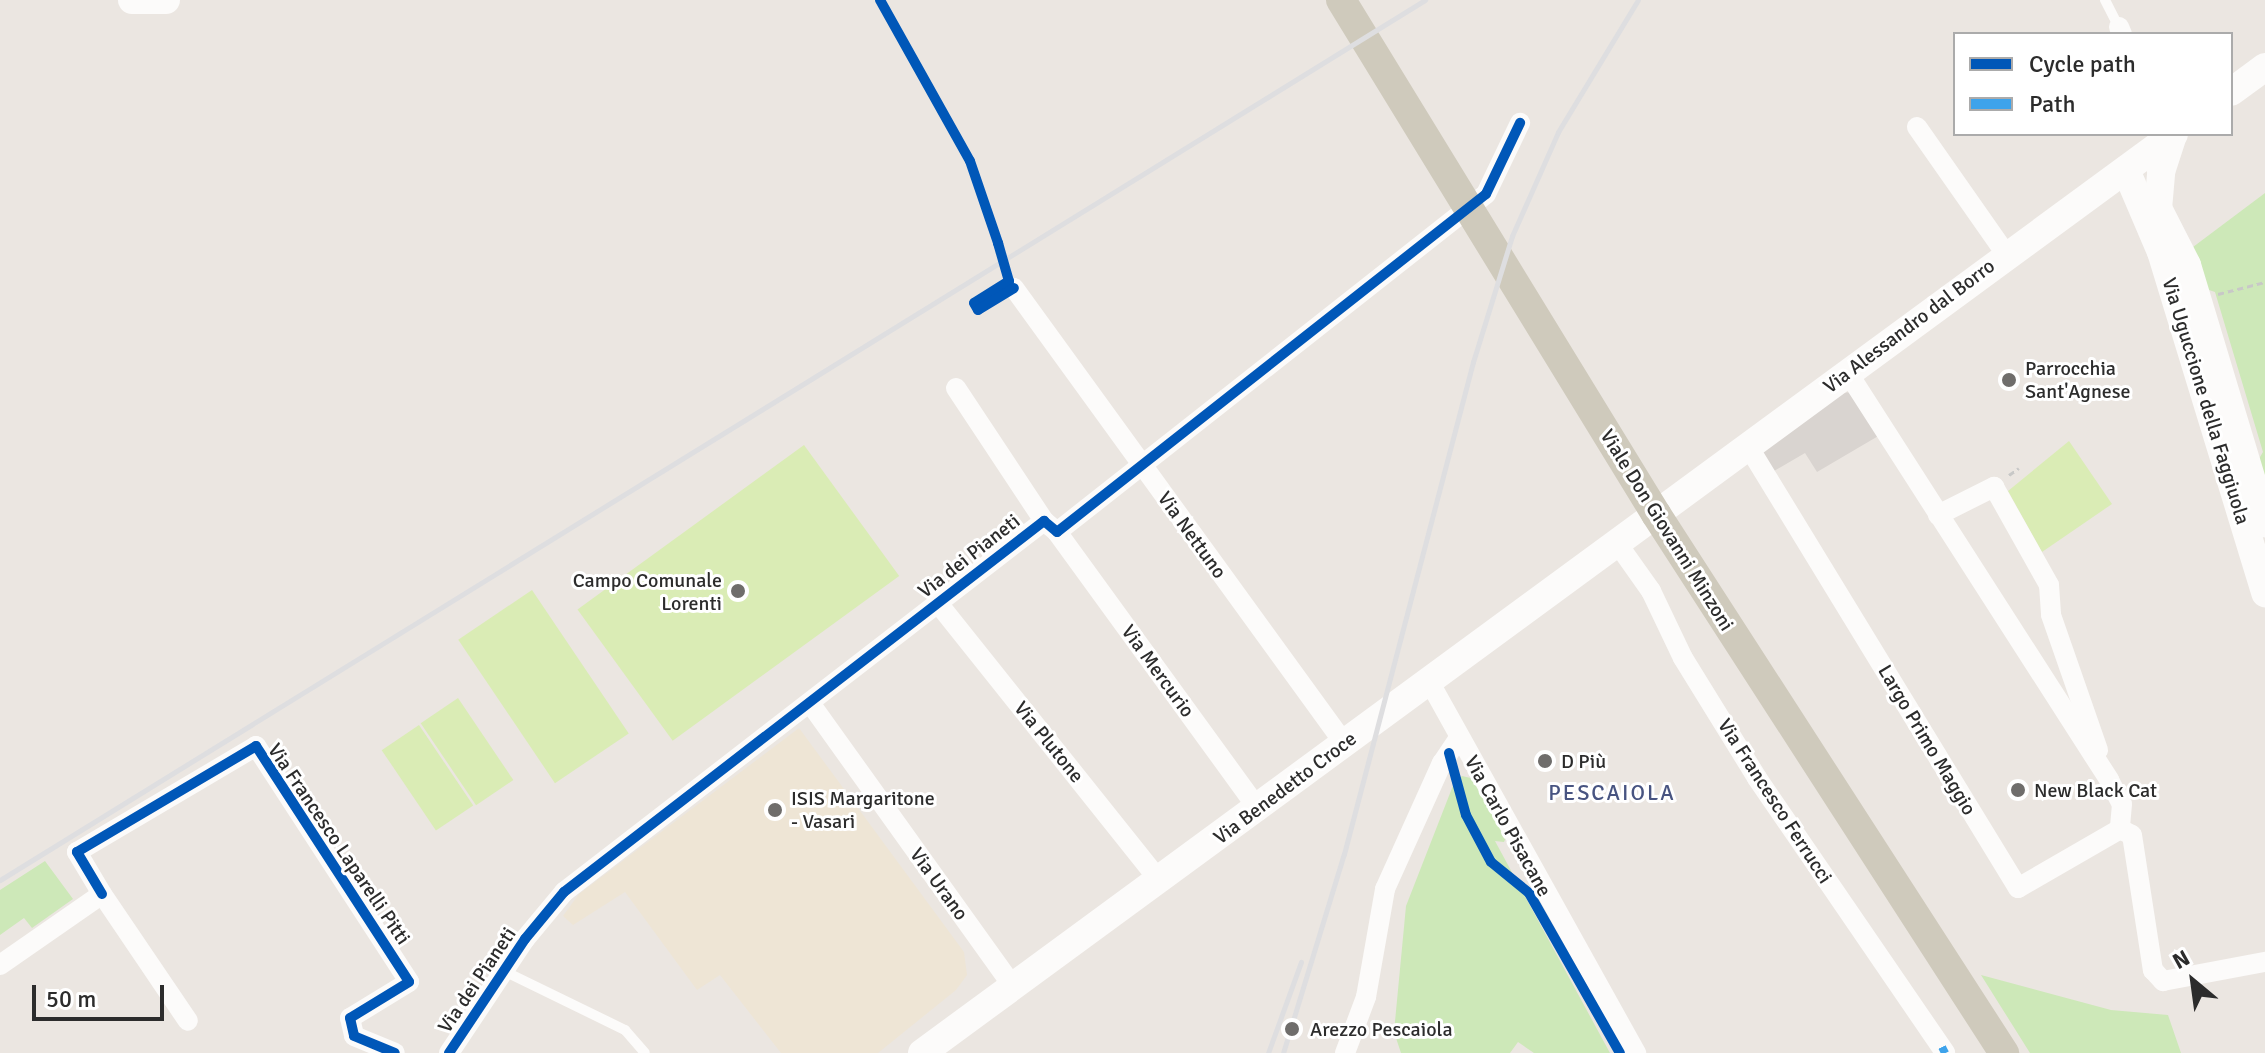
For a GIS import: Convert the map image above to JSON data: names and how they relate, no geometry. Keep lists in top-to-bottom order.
{
  "streets": {
    "main road": [
      "Via Alessandro dal Borro",
      "Via Uguccione della Faggiuola",
      "Viale Don Giovanni Minzoni",
      "Via Benedetto Croce"
    ],
    "street": [
      "Via Nettuno",
      "Via dei Pianeti",
      "Via Mercurio",
      "Largo Primo Maggio",
      "Via Plutone",
      "Via Francesco Ferrucci",
      "Via Carlo Pisacane",
      "Via Francesco Laparelli Pitti",
      "Via Urano"
    ]
  },
  "crossings": [
    ["Via Alessandro dal Borro", "Via Uguccione della Faggiuola"],
    ["Via Alessandro dal Borro", "Largo Primo Maggio"],
    ["Via Alessandro dal Borro", "Via Benedetto Croce"],
    ["Via Nettuno", "Via dei Pianeti"],
    ["Via Nettuno", "Via Benedetto Croce"],
    ["Via dei Pianeti", "Via Mercurio"],
    ["Via dei Pianeti", "Via Plutone"],
    ["Via dei Pianeti", "Via Urano"],
    ["Via Mercurio", "Via Benedetto Croce"],
    ["Via Plutone", "Via Benedetto Croce"],
    ["Via Benedetto Croce", "Via Francesco Ferrucci"],
    ["Via Benedetto Croce", "Via Carlo Pisacane"],
    ["Via Benedetto Croce", "Via Urano"]
  ],
  "districts": ["PESCAIOLA"],
  "places": [
    "Parrocchia Sant'Agnese",
    "Campo Comunale Lorenti",
    "D Più",
    "New Black Cat",
    "ISIS Margaritone - Vasari",
    "Arezzo Pescaiola"
  ],
  "legend": ["Cycle path", "Path"],
  "scale_bar": "50 m",
  "north": "top left"
}
